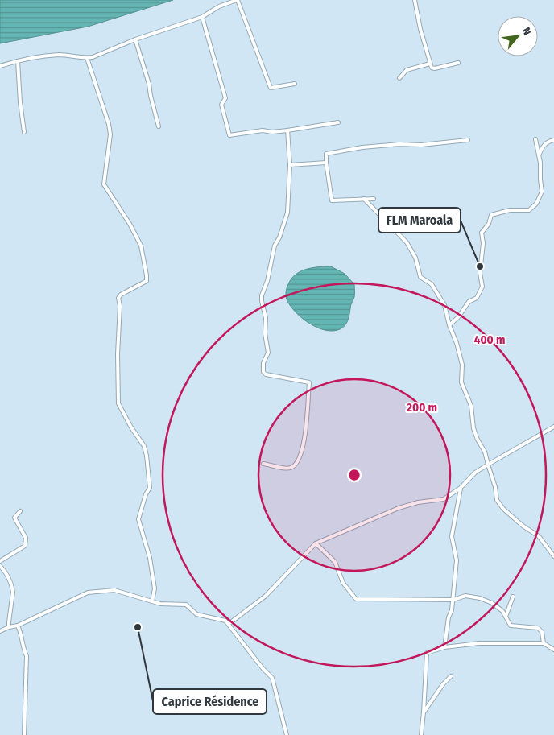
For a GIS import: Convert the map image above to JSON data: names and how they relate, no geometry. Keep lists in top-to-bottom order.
{
  "places": ["FLM Maroala", "Caprice Résidence"],
  "north": "top right",
  "rings": ["400 m", "200 m"]
}
